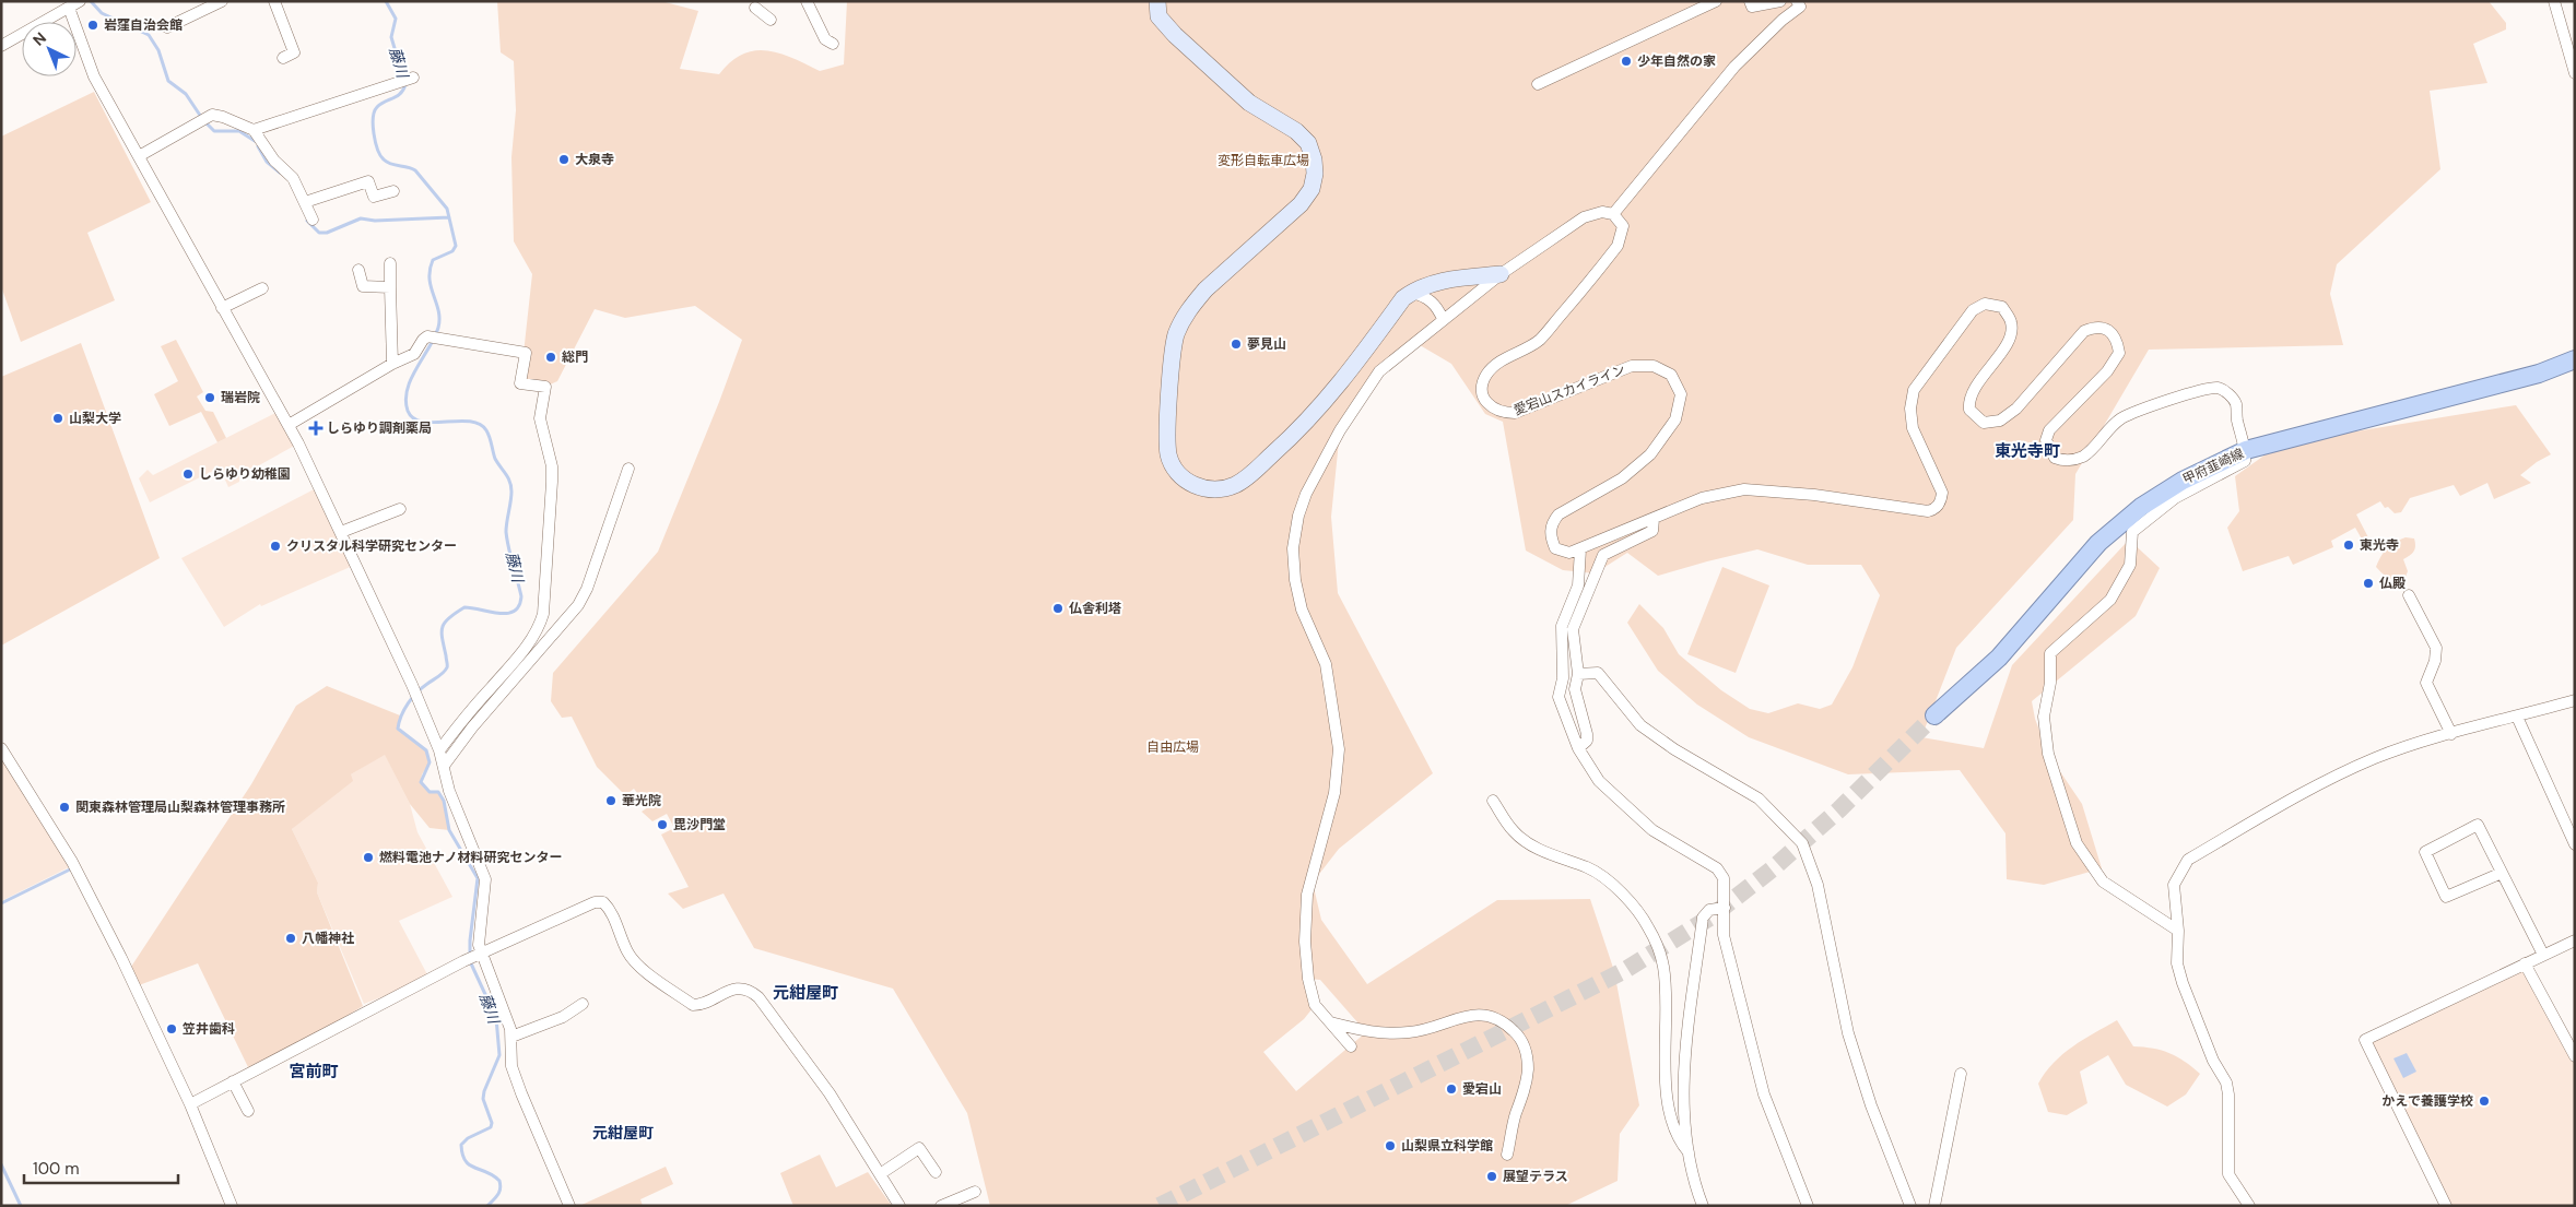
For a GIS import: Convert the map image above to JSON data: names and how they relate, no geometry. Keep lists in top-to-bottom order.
{
  "streets": {
    "main road": ["甲府韮崎線"],
    "street": ["愛宕山スカイライン"]
  },
  "crossings": [
    ["愛宕山スカイライン", "甲府韮崎線"]
  ],
  "districts": [
    "東光寺町",
    "元紺屋町",
    "宮前町",
    "元紺屋町"
  ],
  "water": ["藤川"],
  "parks": ["変形自転車広場", "自由広場"],
  "places": {
    "other": [
      "岩窪自治会館",
      "少年自然の家",
      "大泉寺",
      "夢見山",
      "総門",
      "瑞岩院",
      "山梨大学",
      "しらゆり幼稚園",
      "東光寺",
      "クリスタル科学研究センター",
      "仏殿",
      "仏舎利塔",
      "華光院",
      "関東森林管理局山梨森林管理事務所",
      "毘沙門堂",
      "燃料電池ナノ材料研究センター",
      "八幡神社",
      "笠井歯科",
      "愛宕山",
      "かえで養護学校",
      "山梨県立科学館",
      "展望テラス"
    ],
    "health": ["しらゆり調剤薬局"]
  },
  "scale_bar": "100 m",
  "north": "top left"
}
